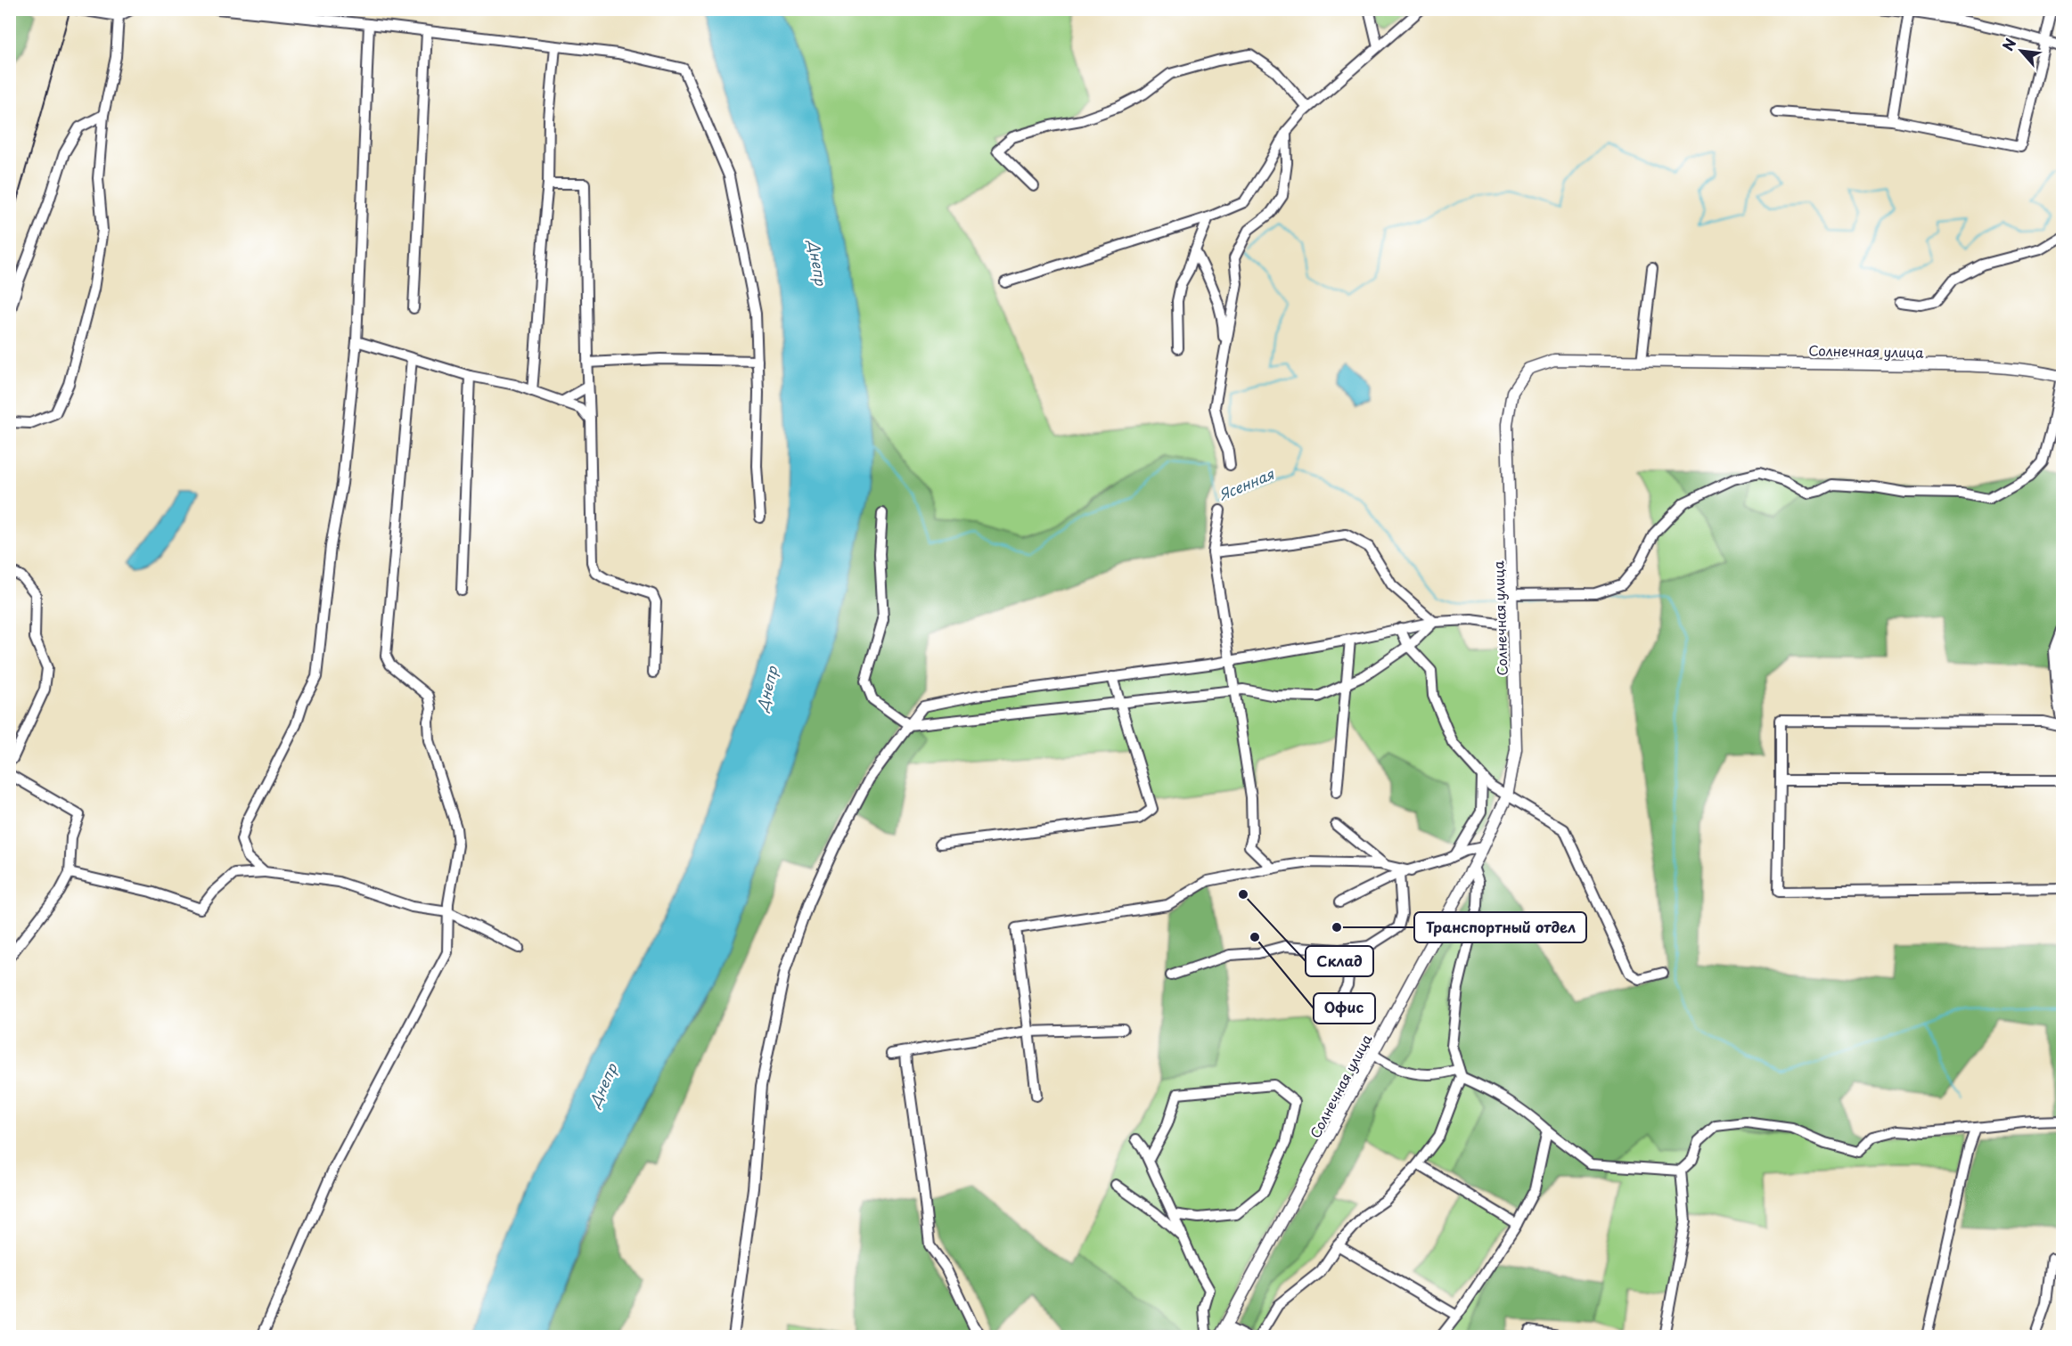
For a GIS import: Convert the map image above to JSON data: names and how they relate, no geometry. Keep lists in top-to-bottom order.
{
  "streets": {
    "street": ["Солнечная улица"]
  },
  "water": ["Днепр", "Ясенная"],
  "places": ["Склад", "Транспортный отдел", "Офис"],
  "north": "top left"
}
